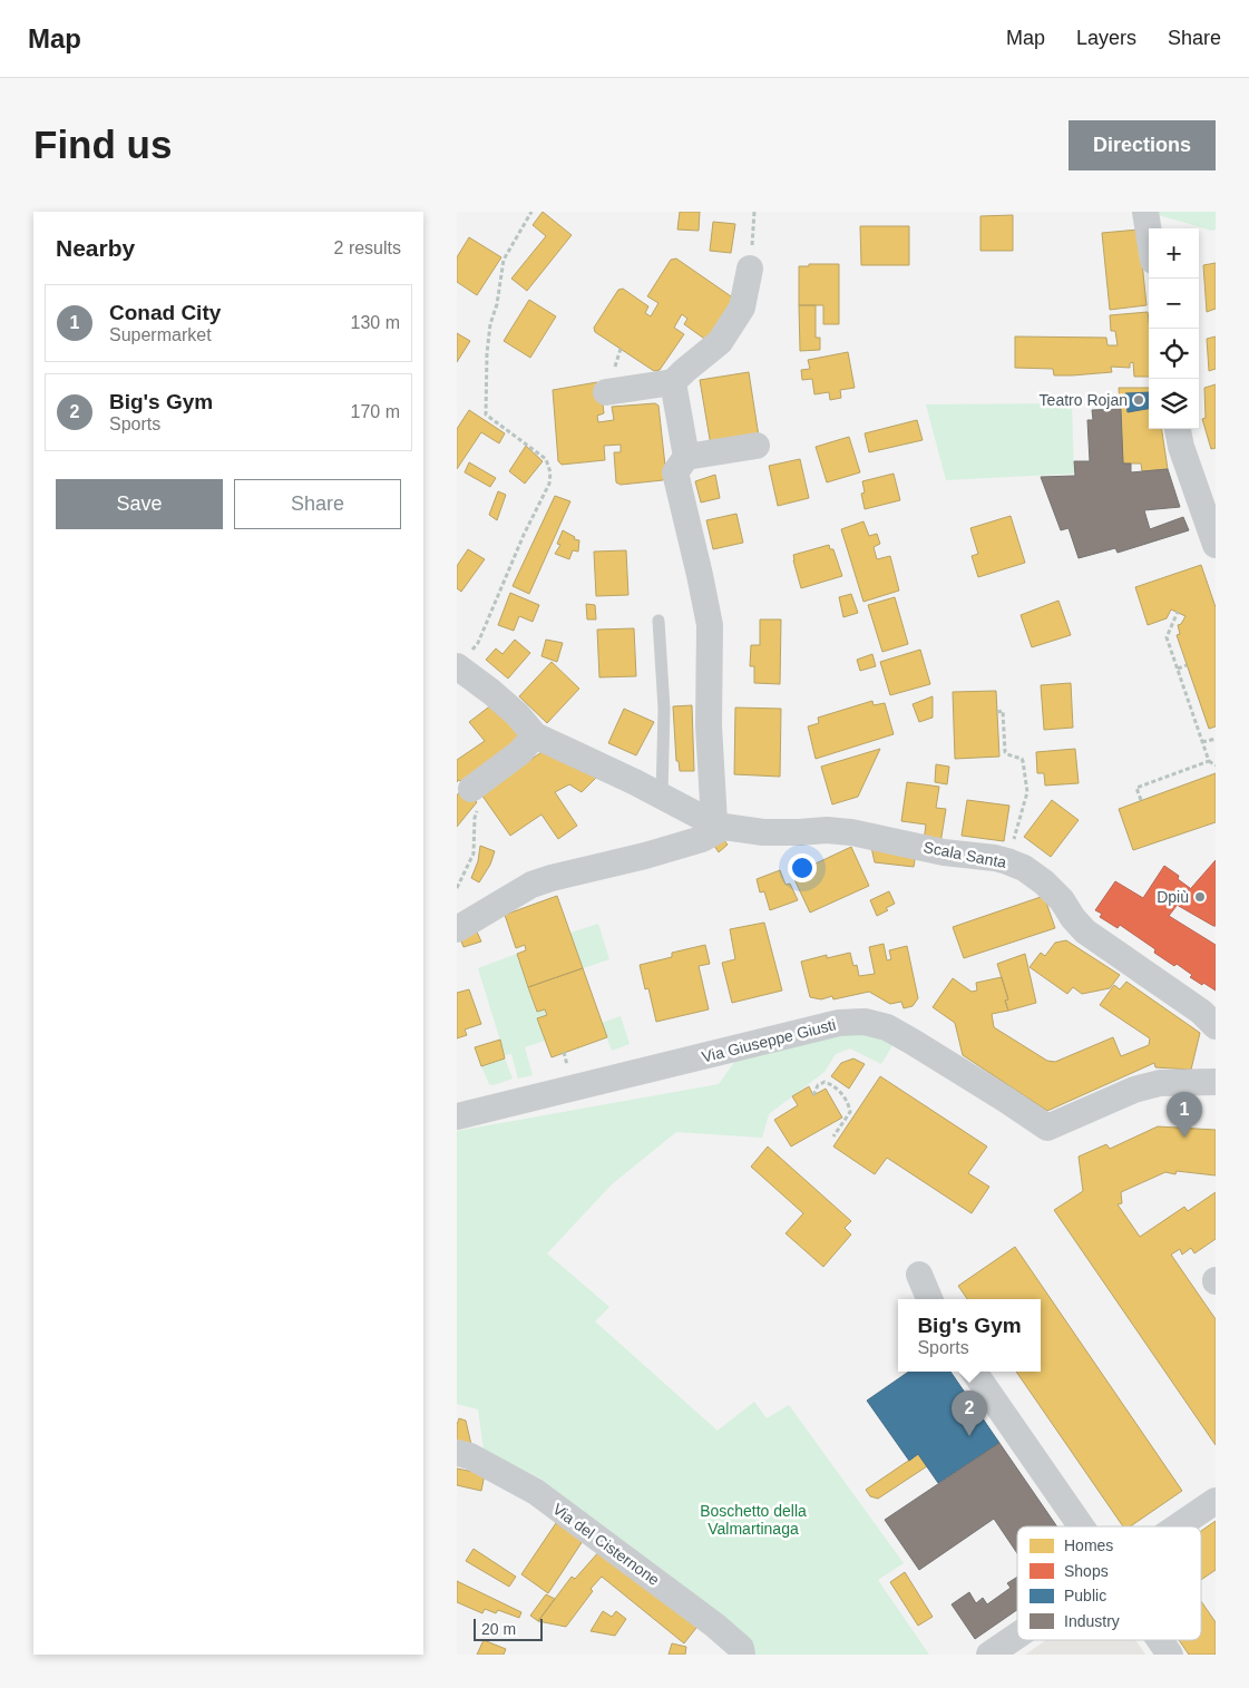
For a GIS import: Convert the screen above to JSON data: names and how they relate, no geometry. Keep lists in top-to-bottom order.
{
  "streets": {
    "street": ["Scala Santa", "Via Giuseppe Giusti", "Via del Cisternone"]
  },
  "parks": ["Boschetto della Valmartinaga"],
  "places": ["Teatro Rojan", "Dpiù"],
  "legend": [
    "Homes",
    "Shops",
    "Public",
    "Industry"
  ],
  "scale_bar": "20 m",
  "page": {
    "header": "Map",
    "nav": ["Map", "Layers", "Share"],
    "buttons": [
      "Directions",
      ["Save", "Share"]
    ],
    "title": "Find us",
    "heading": ["Nearby", "2 results"],
    "map_buttons": ["+", "−"],
    "list": [
      {
        "mark": "1",
        "name": "Conad City",
        "note": "Supermarket",
        "value": "130 m"
      },
      {
        "mark": "2",
        "name": "Big's Gym",
        "note": "Sports",
        "value": "170 m"
      }
    ],
    "pins": ["1", "2"],
    "popup": ["Big's Gym", "Sports"],
    "scale": "20 m"
  }
}
